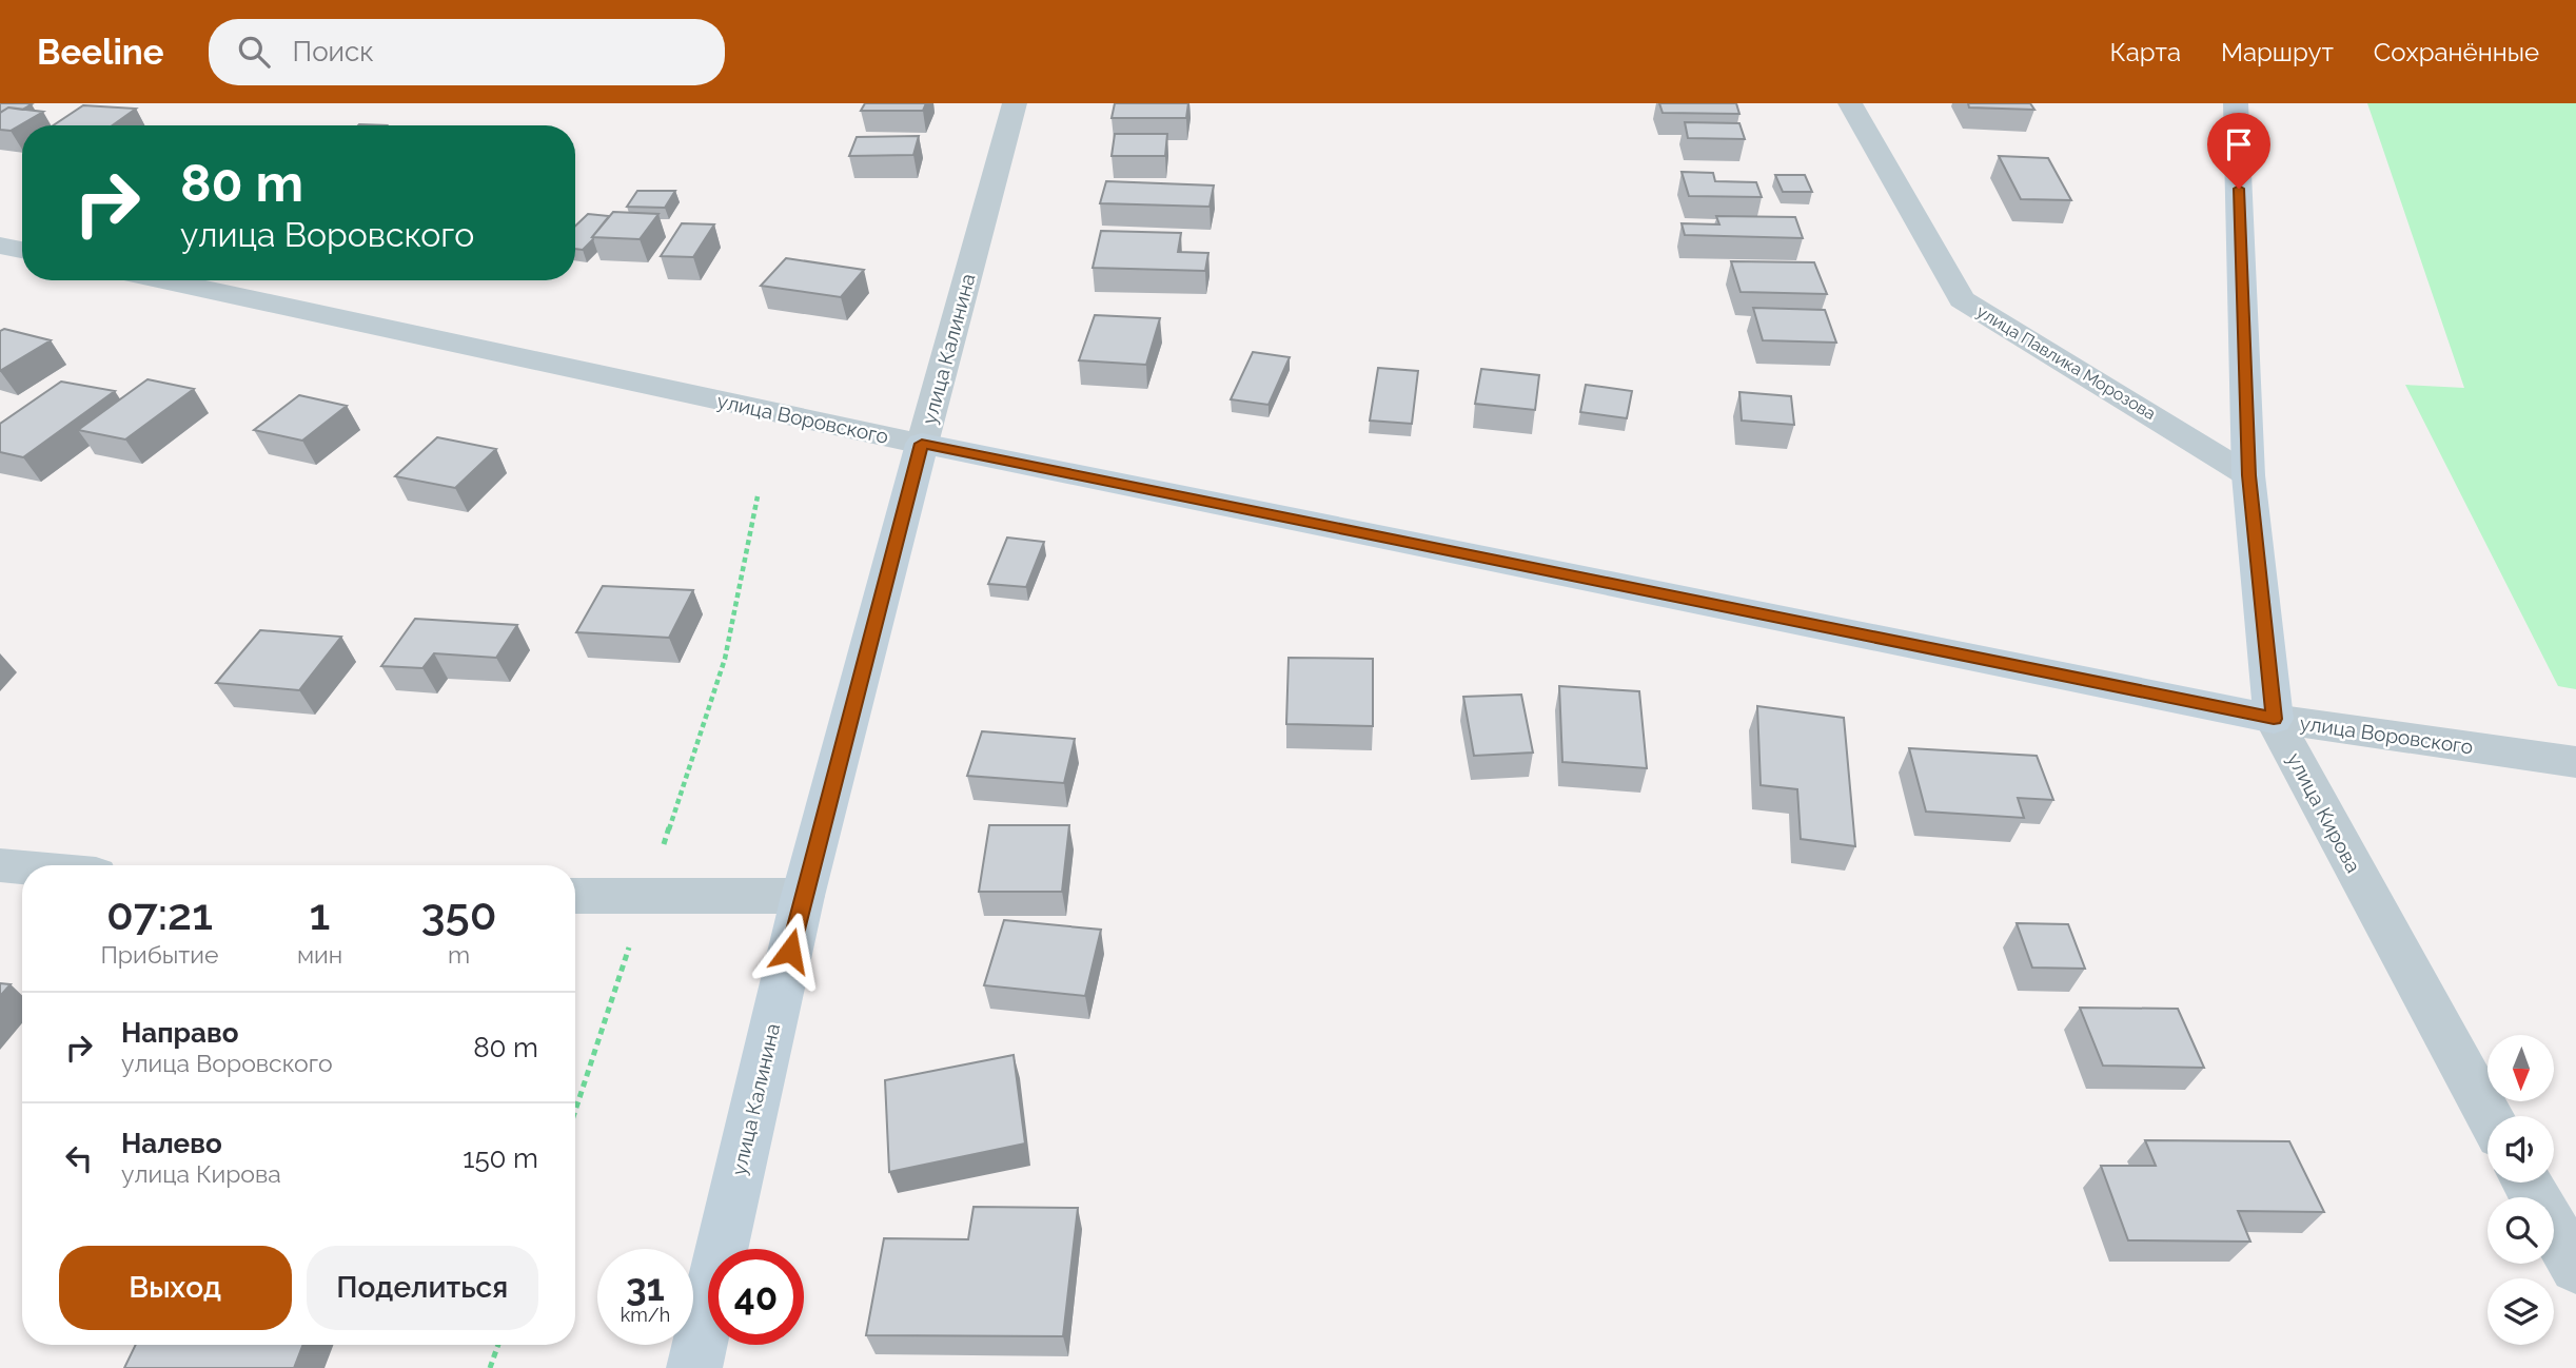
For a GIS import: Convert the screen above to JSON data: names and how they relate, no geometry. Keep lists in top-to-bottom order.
{
  "streets": {
    "street": [
      "улица Калинина",
      "улица Павлика Морозова",
      "улица Воровского",
      "улица Кирова"
    ]
  },
  "crossings": [
    ["улица Калинина", "улица Воровского"],
    ["улица Павлика Морозова", "улица Кирова"],
    ["улица Воровского", "улица Кирова"]
  ],
  "north": "bottom",
  "page": {
    "header": "Beeline",
    "search": "Поиск",
    "nav": ["Карта", "Маршрут", "Сохранённые"],
    "turn": ["80 m", "улица Воровского"],
    "eta": [
      "07:21",
      "Прибытие",
      "1",
      "мин",
      "350",
      "m"
    ],
    "list": [
      {
        "name": "Направо",
        "note": "улица Воровского",
        "value": "80 m"
      },
      {
        "name": "Налево",
        "note": "улица Кирова",
        "value": "150 m"
      }
    ],
    "buttons": ["Выход", "Поделиться"],
    "speed": "31 km/h",
    "limit": "40"
  }
}
